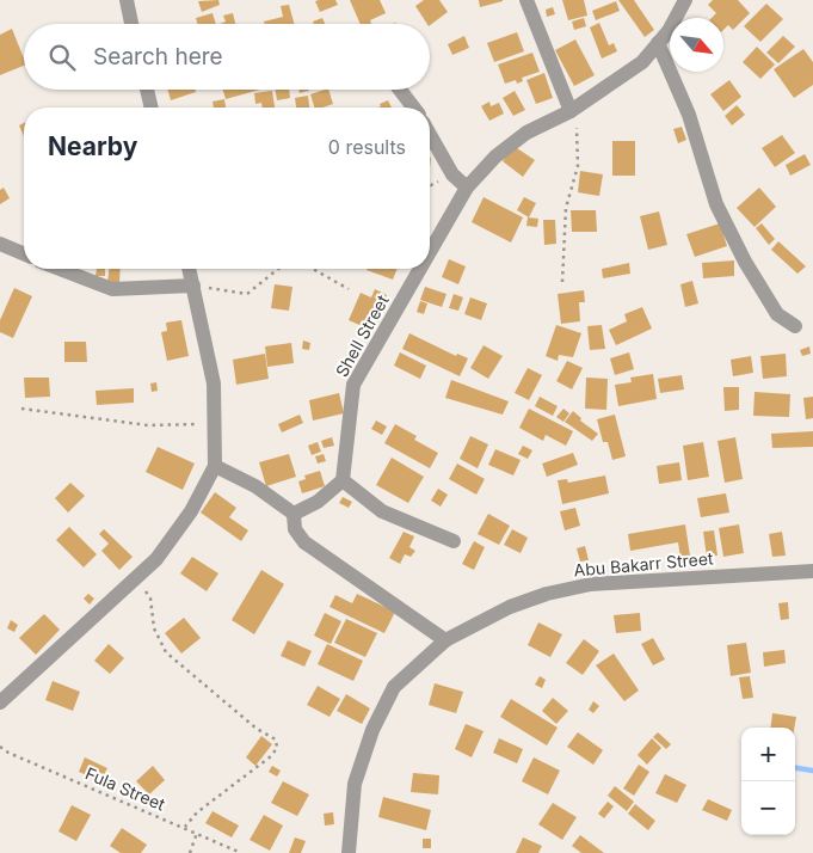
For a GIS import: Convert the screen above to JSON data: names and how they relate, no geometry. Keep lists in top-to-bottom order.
{
  "streets": {
    "street": ["Shell Street", "Abu Bakarr Street"],
    "path": ["Fula Street"]
  },
  "north": "bottom right",
  "page": {
    "search": "Search here",
    "heading": ["Nearby", "0 results"],
    "map_buttons": ["+", "−"]
  }
}
